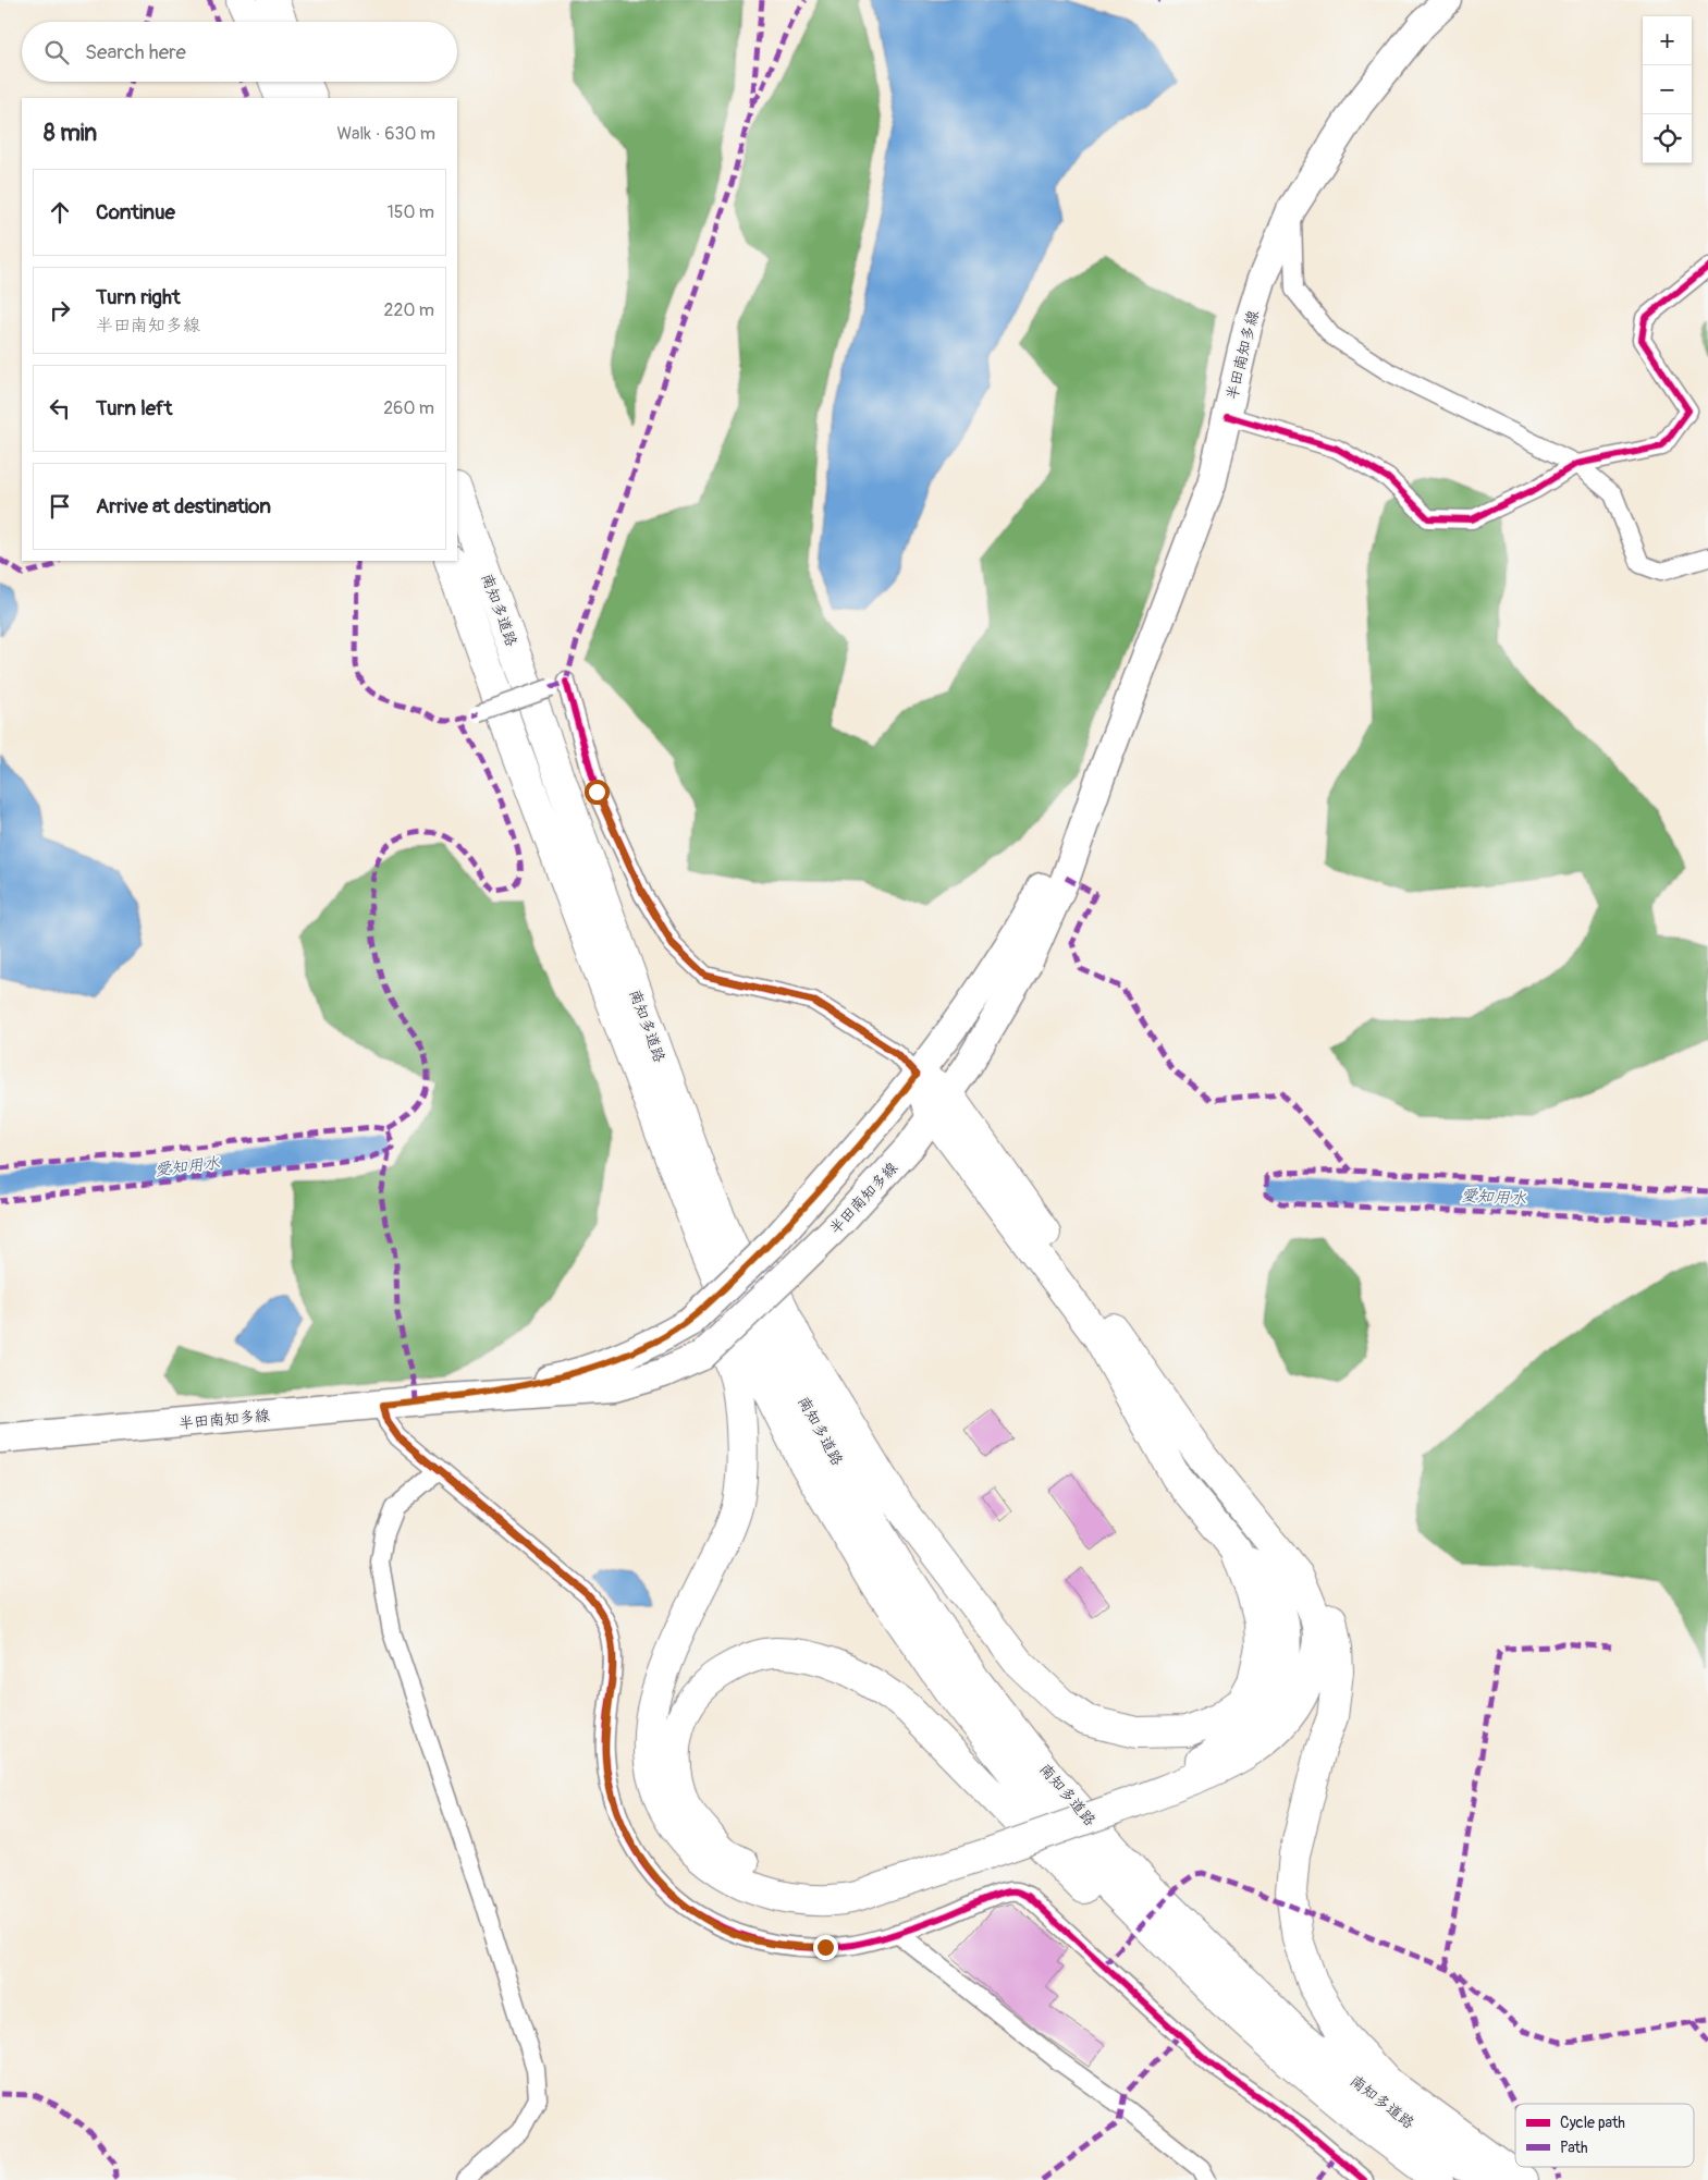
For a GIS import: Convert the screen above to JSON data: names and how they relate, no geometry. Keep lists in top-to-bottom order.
{
  "streets": {
    "highway": ["南知多道路"],
    "main road": ["半田南知多線"]
  },
  "water": ["愛知用水"],
  "legend": ["Cycle path", "Path"],
  "page": {
    "map_buttons": ["+", "−"],
    "search": "Search here",
    "heading": ["8 min", "Walk · 630 m"],
    "list": [
      ["Continue", "150 m"],
      ["Turn right", "半田南知多線", "220 m"],
      ["Turn left", "260 m"],
      "Arrive at destination"
    ]
  }
}
